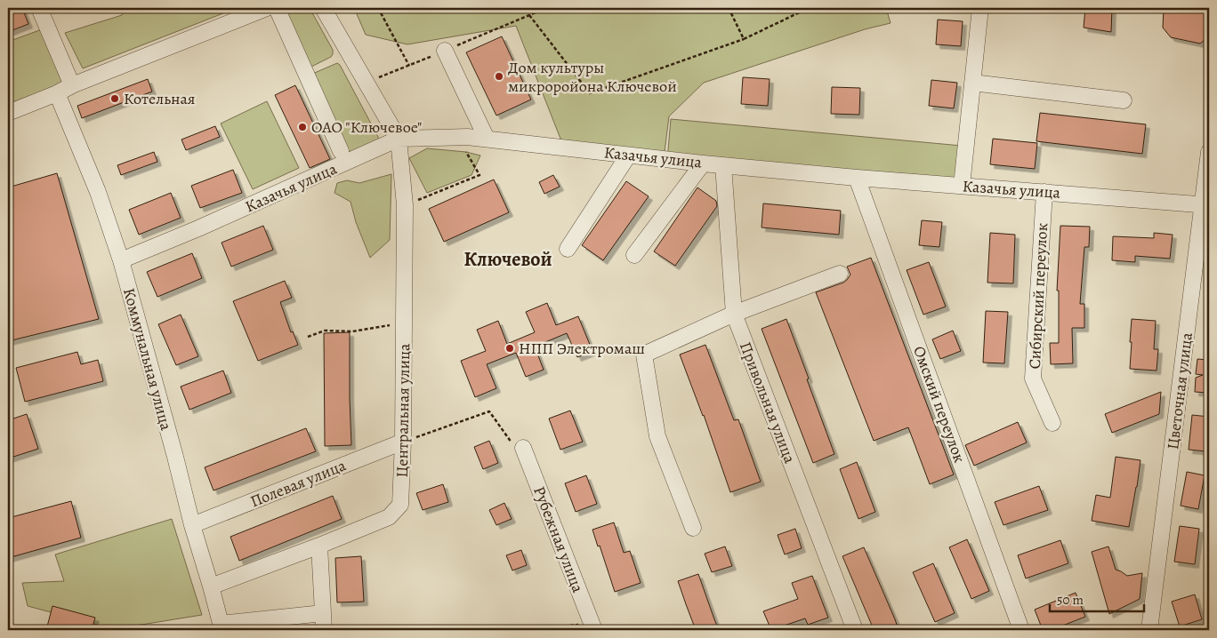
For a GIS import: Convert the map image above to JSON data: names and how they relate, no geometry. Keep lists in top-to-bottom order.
{
  "streets": {
    "street": [
      "Казачья улица",
      "Сибирский переулок",
      "Коммунальная улица",
      "Цветочная улица",
      "Привольная улица",
      "Омский переулок",
      "Центральная улица",
      "Полевая улица",
      "Рубежная улица"
    ]
  },
  "crossings": [
    ["Казачья улица", "Сибирский переулок"],
    ["Казачья улица", "Коммунальная улица"],
    ["Казачья улица", "Цветочная улица"],
    ["Казачья улица", "Привольная улица"],
    ["Казачья улица", "Омский переулок"],
    ["Казачья улица", "Центральная улица"],
    ["Коммунальная улица", "Центральная улица"],
    ["Коммунальная улица", "Полевая улица"],
    ["Центральная улица", "Полевая улица"]
  ],
  "districts": ["Ключевой"],
  "places": [
    "Дом культуры микроройона Ключевой",
    "Котельная",
    "ОАО \"Ключевое\"",
    "НПП Электромаш"
  ],
  "scale_bar": "50 m"
}
